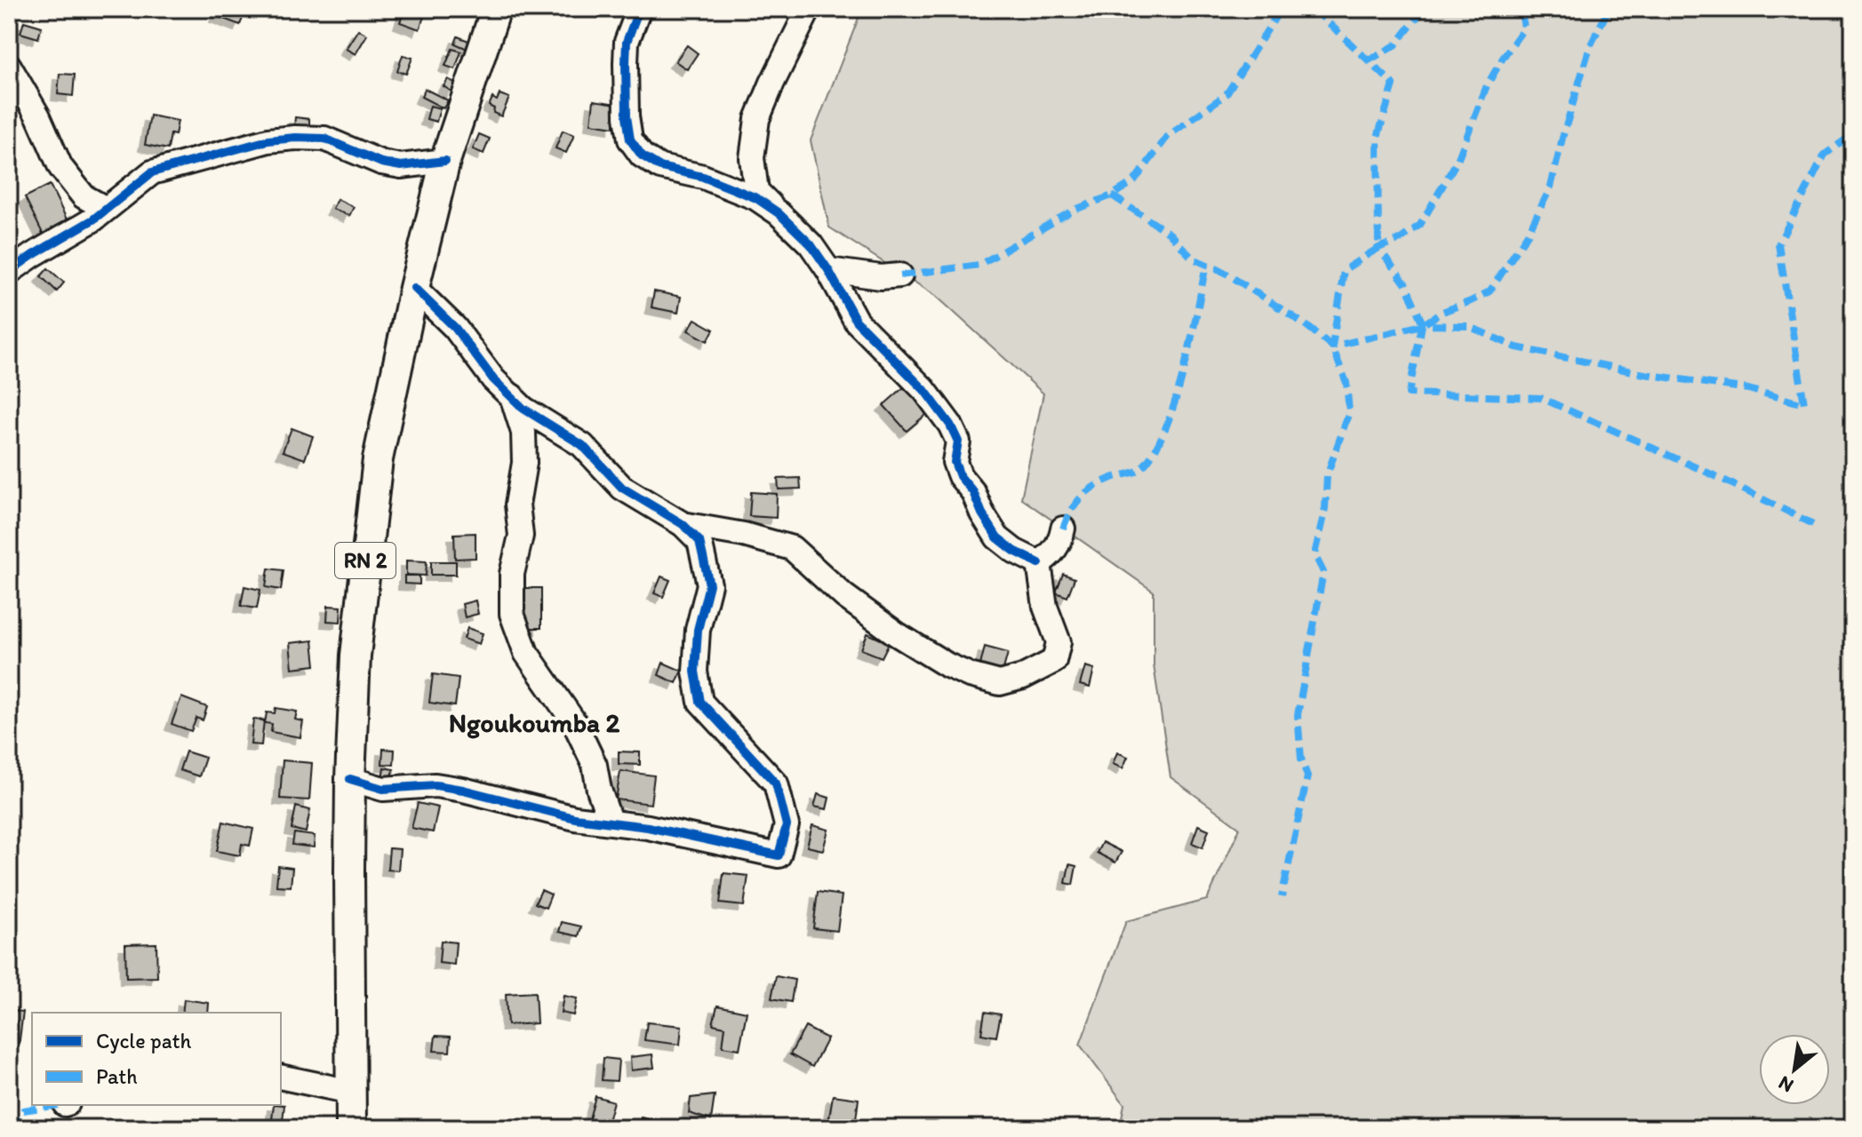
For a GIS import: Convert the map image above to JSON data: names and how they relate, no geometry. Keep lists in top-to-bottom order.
{
  "streets": {
    "main road": ["RN 2"]
  },
  "districts": ["Ngoukoumba 2"],
  "legend": ["Cycle path", "Path"],
  "north": "bottom left"
}
